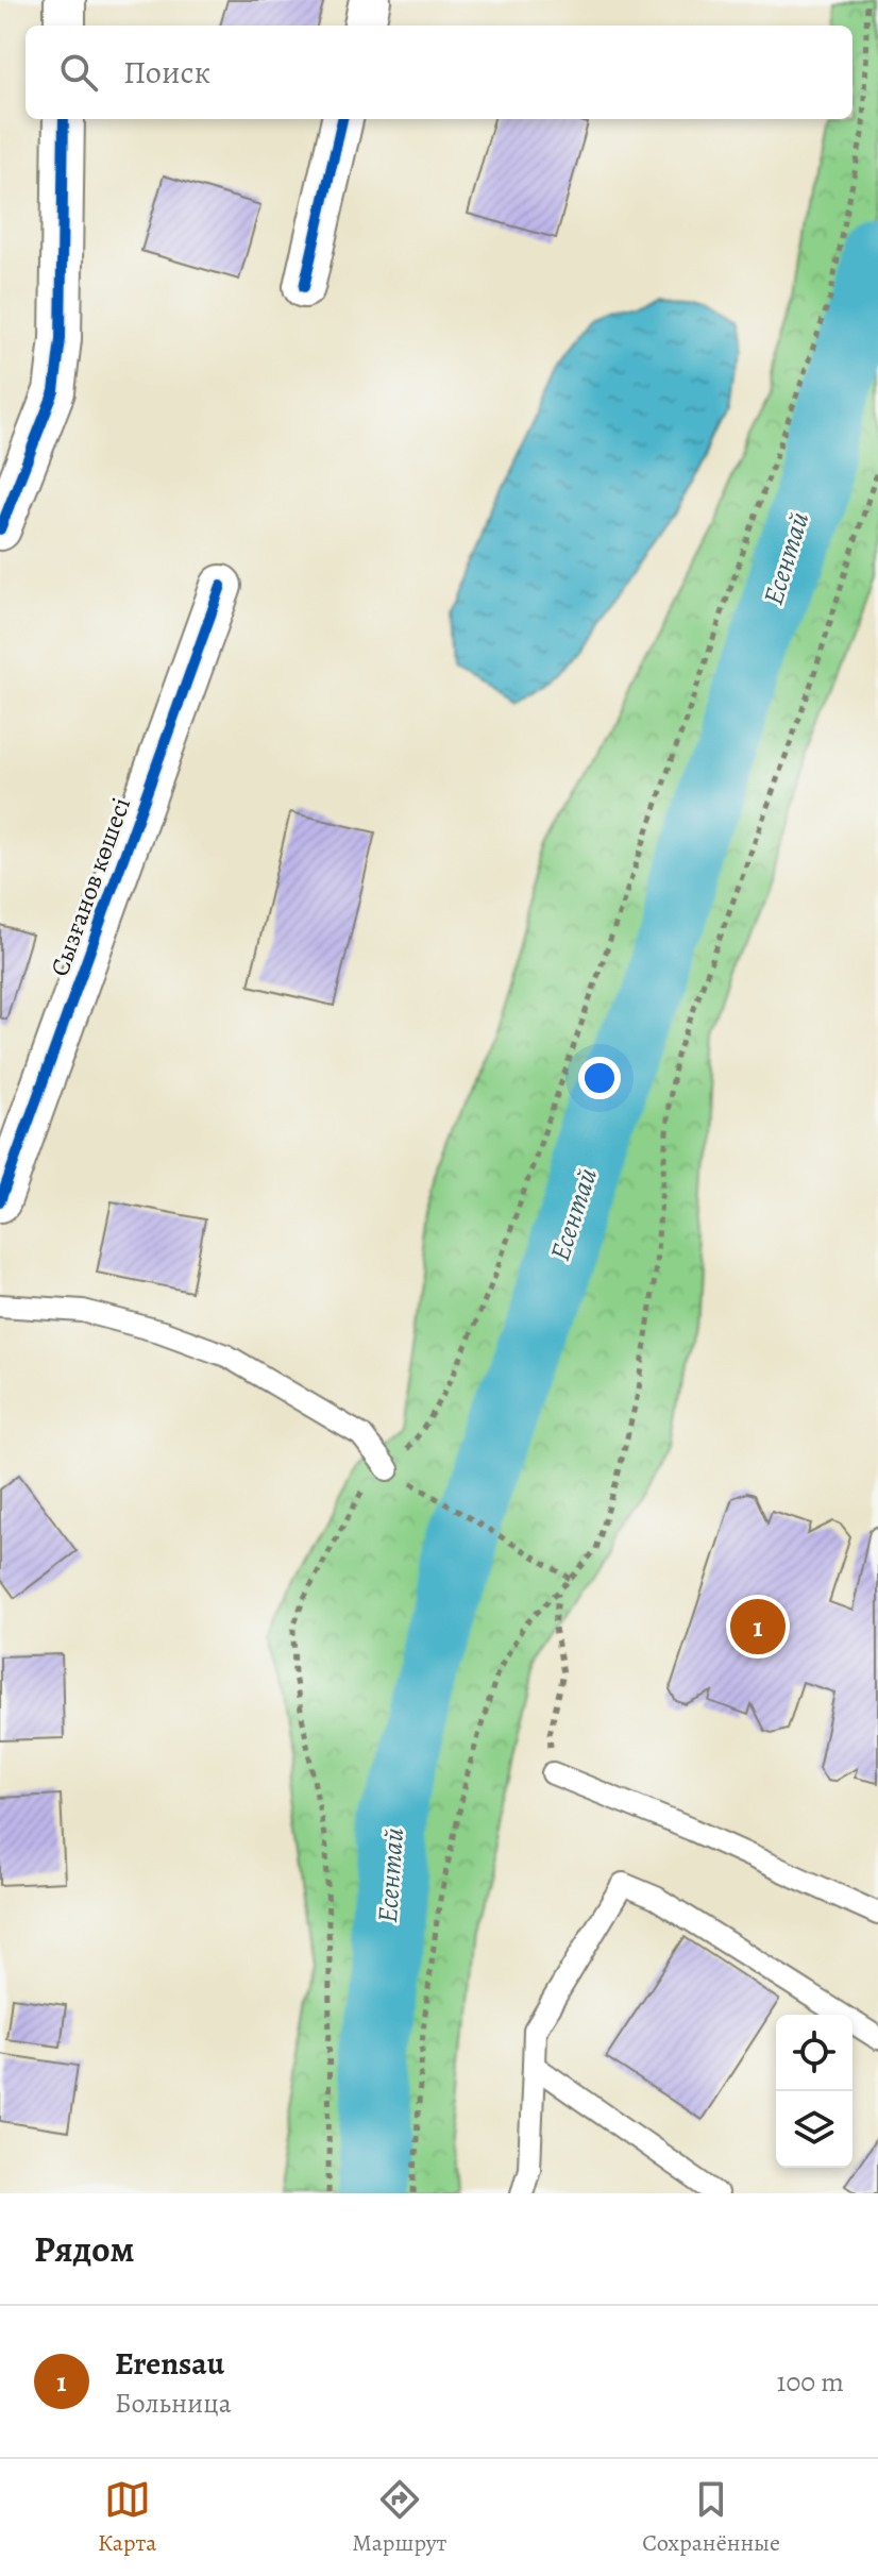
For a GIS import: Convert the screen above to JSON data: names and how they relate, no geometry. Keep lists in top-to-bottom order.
{
  "streets": {
    "street": ["Сызғанов көшесі"]
  },
  "water": ["Есентай"],
  "page": {
    "search": "Поиск",
    "pins": "1",
    "heading": "Рядом",
    "list": [
      {
        "mark": "1",
        "name": "Erensau",
        "note": "Больница",
        "value": "100 m"
      }
    ],
    "nav": ["Карта", "Маршрут", "Сохранённые"]
  }
}
